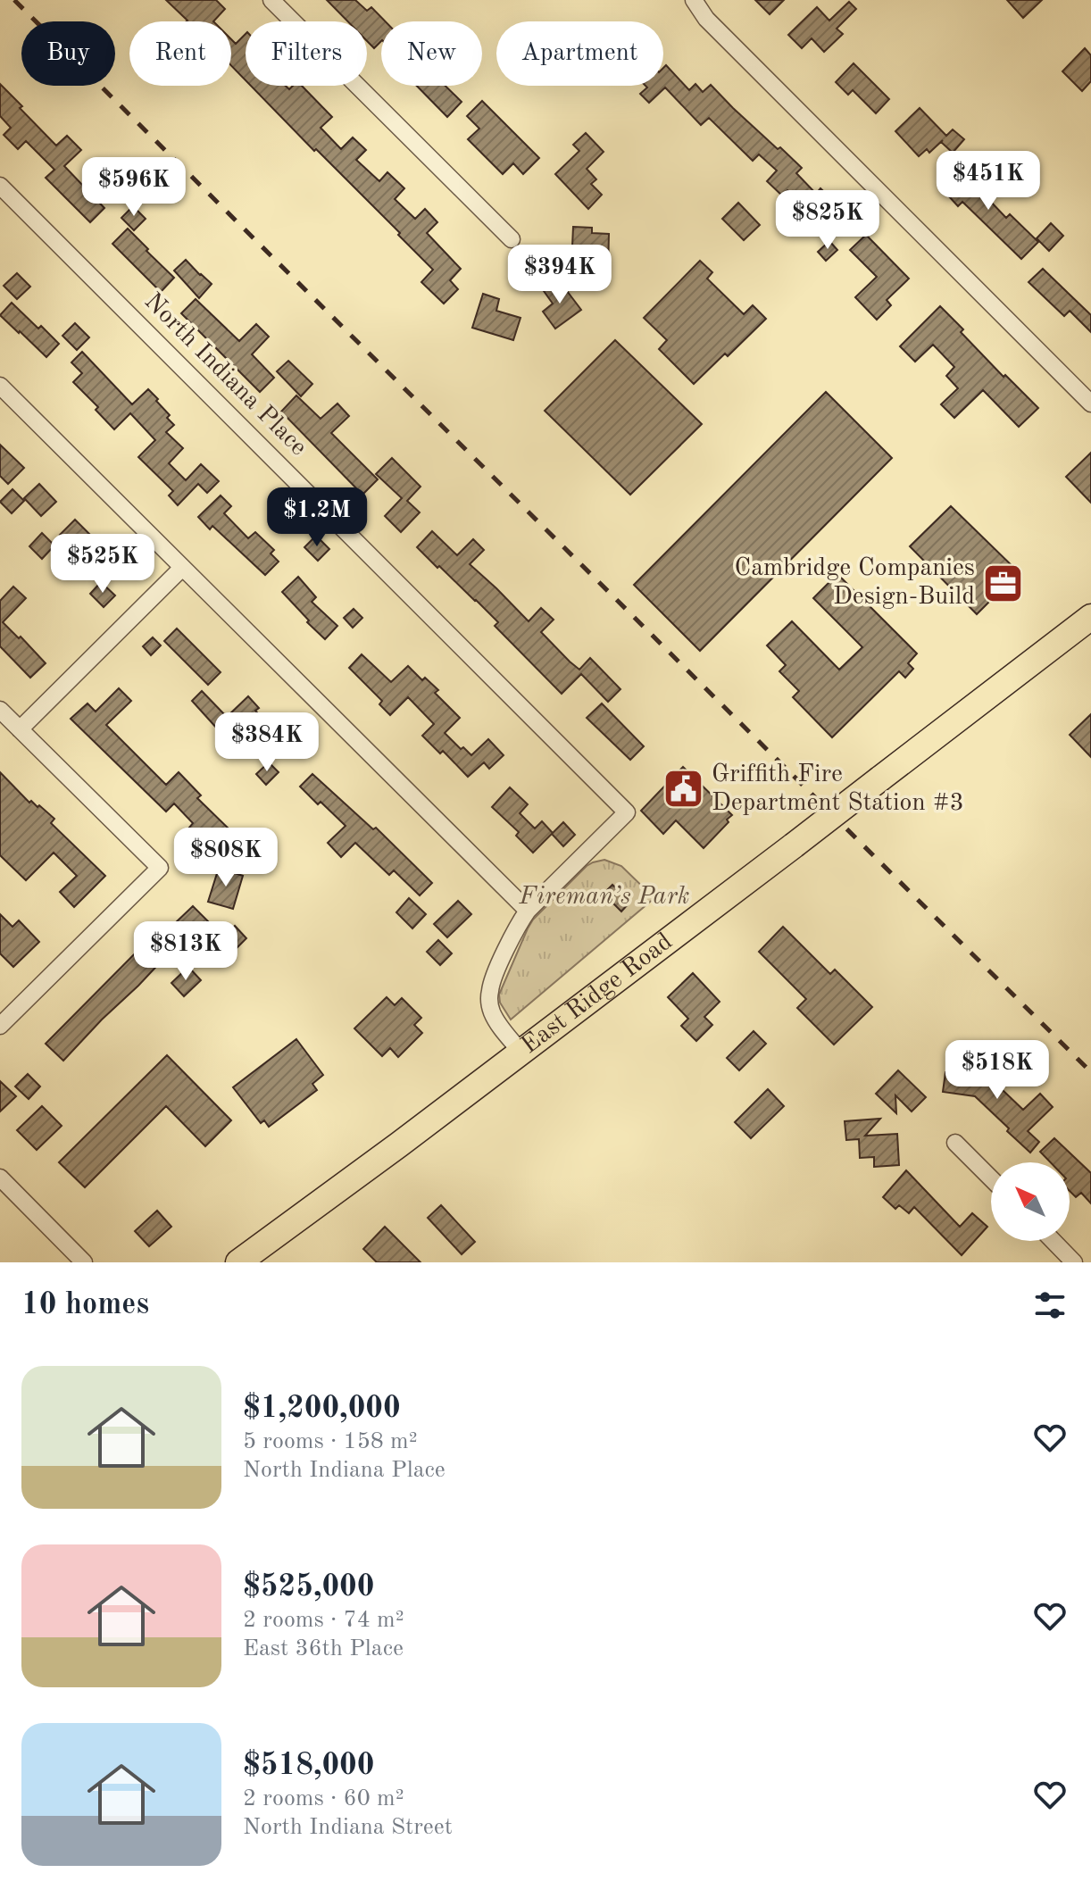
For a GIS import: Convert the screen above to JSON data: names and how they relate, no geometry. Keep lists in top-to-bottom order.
{
  "streets": {
    "main road": ["East Ridge Road"],
    "street": ["North Indiana Place"]
  },
  "parks": ["Fireman’s Park"],
  "places": {
    "office": ["Cambridge Companies Design-Build"],
    "public building": ["Griffith Fire Department Station #3"]
  },
  "north": "top left",
  "page": {
    "chip": [
      "Buy",
      "Rent",
      "Filters",
      "New",
      "Apartment"
    ],
    "price": [
      "$451K",
      "$596K",
      "$825K",
      "$394K",
      "$1.2M",
      "$525K",
      "$384K",
      "$808K",
      "$813K",
      "$518K"
    ],
    "heading": "10 homes",
    "list": [
      {
        "name": "$1,200,000",
        "note": "5 rooms · 158 m² · North Indiana Place"
      },
      {
        "name": "$525,000",
        "note": "2 rooms · 74 m² · East 36th Place"
      },
      {
        "name": "$518,000",
        "note": "2 rooms · 60 m² · North Indiana Street"
      }
    ]
  }
}
